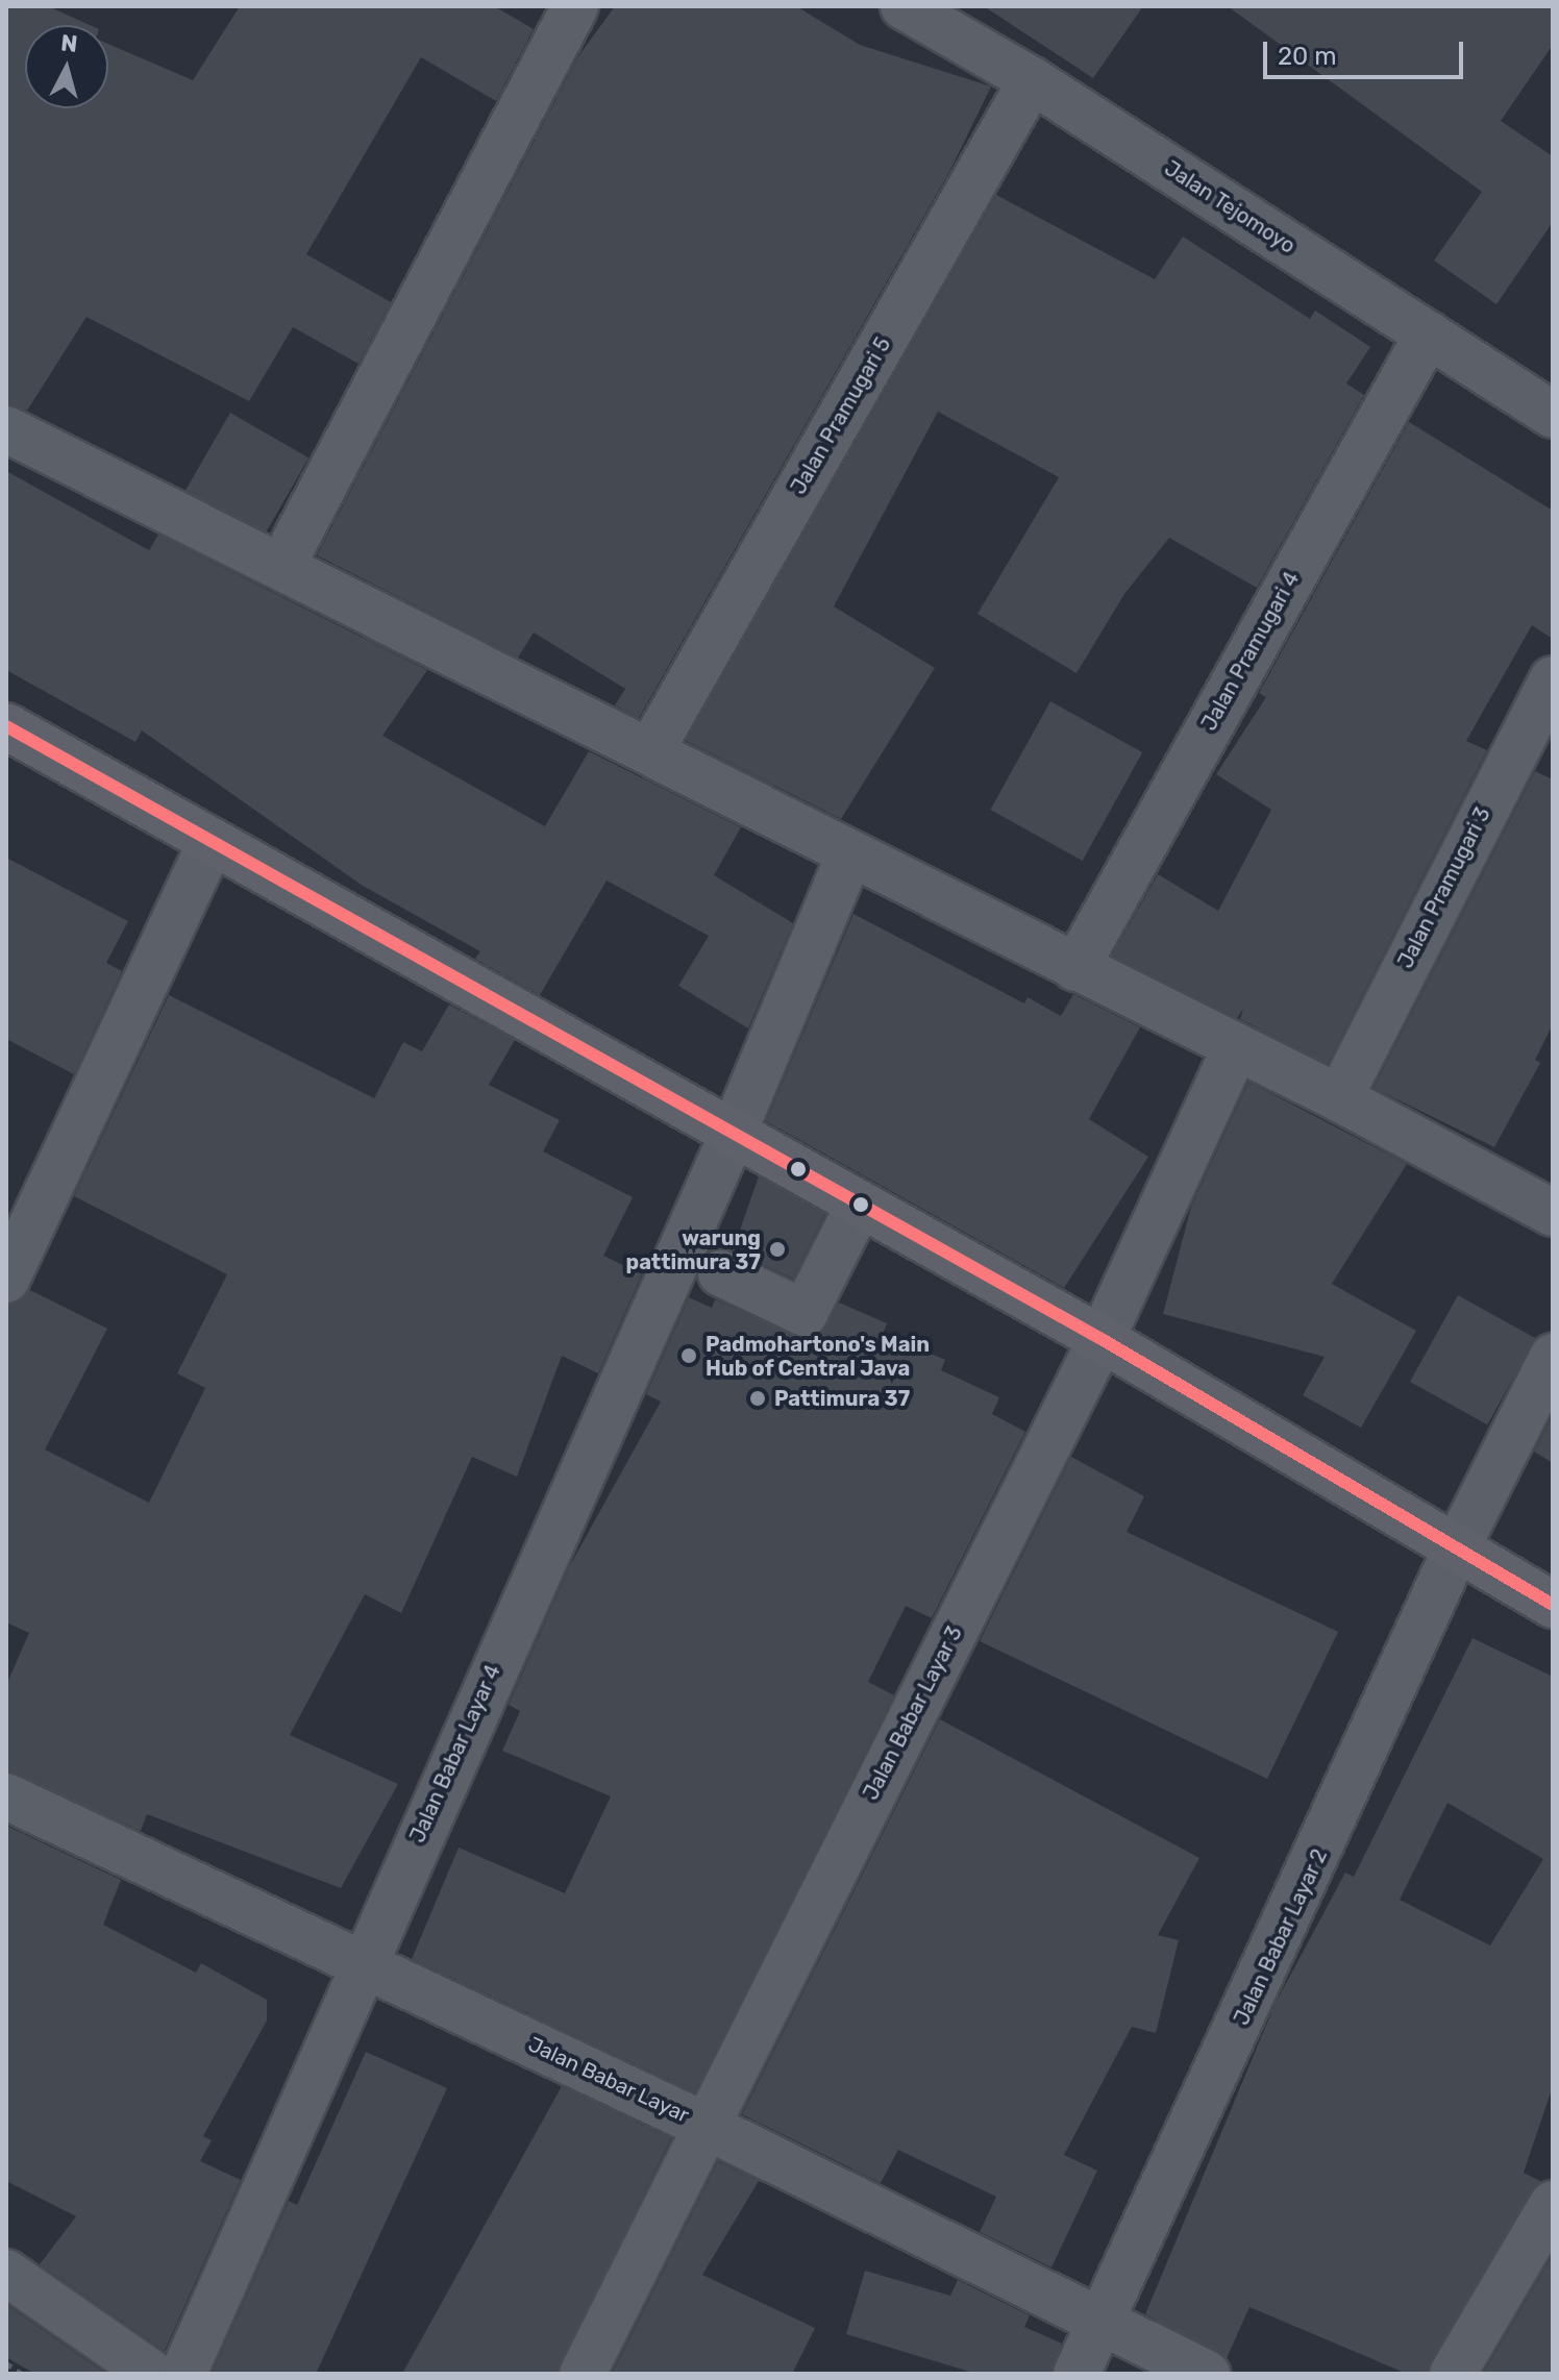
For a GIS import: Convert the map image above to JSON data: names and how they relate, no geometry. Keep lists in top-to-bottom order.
{
  "streets": {
    "street": [
      "Jalan Tejomoyo",
      "Jalan Pramugari 5",
      "Jalan Pramugari 4",
      "Jalan Pramugari 3",
      "Jalan Babar Layar 3",
      "Jalan Babar Layar 4",
      "Jalan Babar Layar 2",
      "Jalan Babar Layar"
    ]
  },
  "crossings": [
    ["Jalan Tejomoyo", "Jalan Pramugari 5"],
    ["Jalan Tejomoyo", "Jalan Pramugari 4"],
    ["Jalan Babar Layar 3", "Jalan Babar Layar"],
    ["Jalan Babar Layar 4", "Jalan Babar Layar"],
    ["Jalan Babar Layar 2", "Jalan Babar Layar"]
  ],
  "places": ["warung pattimura 37", "Padmohartono's Main Hub of Central Java", "Pattimura 37"],
  "scale_bar": "20 m",
  "north": "top"
}
